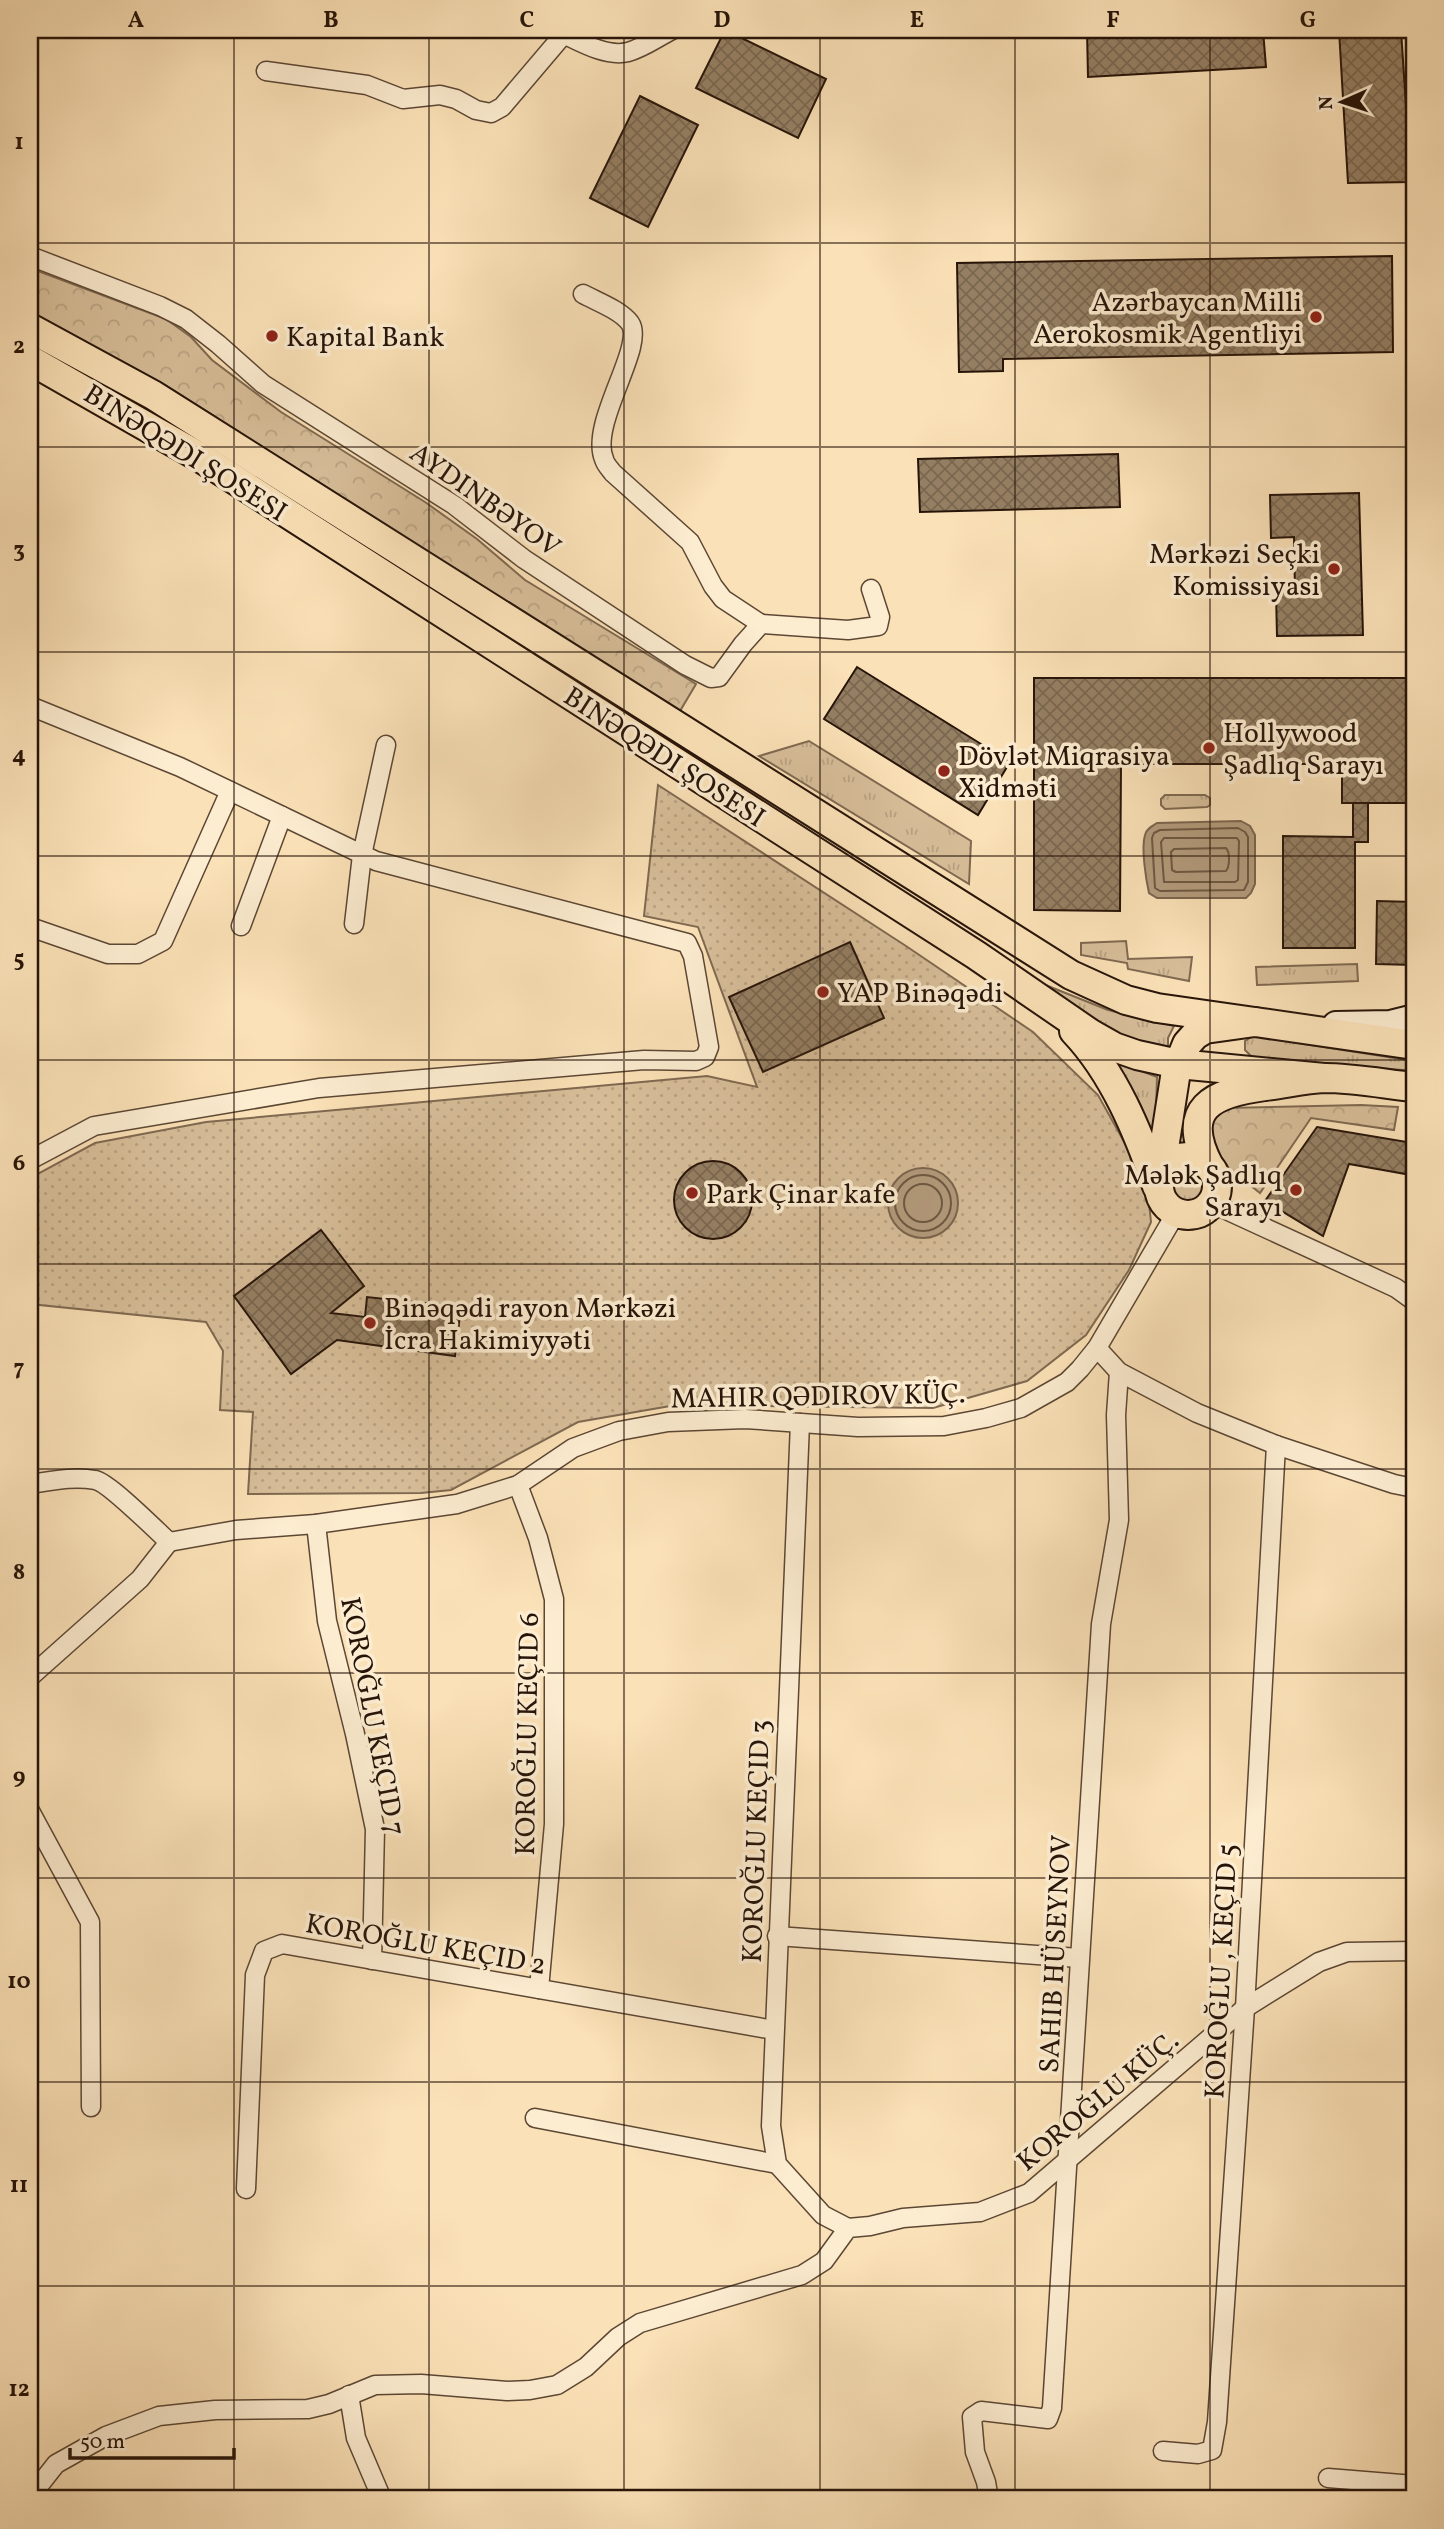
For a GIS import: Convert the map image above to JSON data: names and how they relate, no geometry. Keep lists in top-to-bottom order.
{
  "streets": {
    "main road": ["BINƏQƏDI ŞOSESI"],
    "street": [
      "MAHIR QƏDIROV KÜÇ.",
      "KOROĞLU KEÇID 7",
      "KOROĞLU KEÇID 6",
      "KOROĞLU KEÇID 3",
      "KOROĞLU KEÇID 2",
      "SAHIB HÜSEYNOV",
      "KOROĞLU , KEÇID 5",
      "KOROĞLU KÜÇ."
    ]
  },
  "crossings": [
    ["MAHIR QƏDIROV KÜÇ.", "KOROĞLU KEÇID 7"],
    ["MAHIR QƏDIROV KÜÇ.", "KOROĞLU KEÇID 6"],
    ["MAHIR QƏDIROV KÜÇ.", "KOROĞLU KEÇID 3"],
    ["KOROĞLU KEÇID 7", "KOROĞLU KEÇID 2"],
    ["KOROĞLU KEÇID 6", "KOROĞLU KEÇID 2"],
    ["KOROĞLU KEÇID 3", "KOROĞLU KEÇID 2"],
    ["SAHIB HÜSEYNOV", "KOROĞLU KÜÇ."],
    ["KOROĞLU , KEÇID 5", "KOROĞLU KÜÇ."]
  ],
  "places": [
    "Azərbaycan Milli Aerokosmik Agentliyi",
    "Kapital Bank",
    "Mərkəzi Seçki Komissiyasi",
    "Hollywood Şadlıq Sarayı",
    "Dövlət Miqrasiya Xidməti",
    "YAP Binəqədi",
    "Mələk Şadlıq Sarayı",
    "Park Çinar kafe",
    "Binəqədi rayon Mərkəzi İcra Hakimiyyəti"
  ],
  "scale_bar": "50 m",
  "north": "left",
  "grid": {
    "columns": [
      "A",
      "B",
      "C",
      "D",
      "E",
      "F",
      "G"
    ],
    "rows": [
      "1",
      "2",
      "3",
      "4",
      "5",
      "6",
      "7",
      "8",
      "9",
      "10",
      "11",
      "12"
    ]
  }
}
